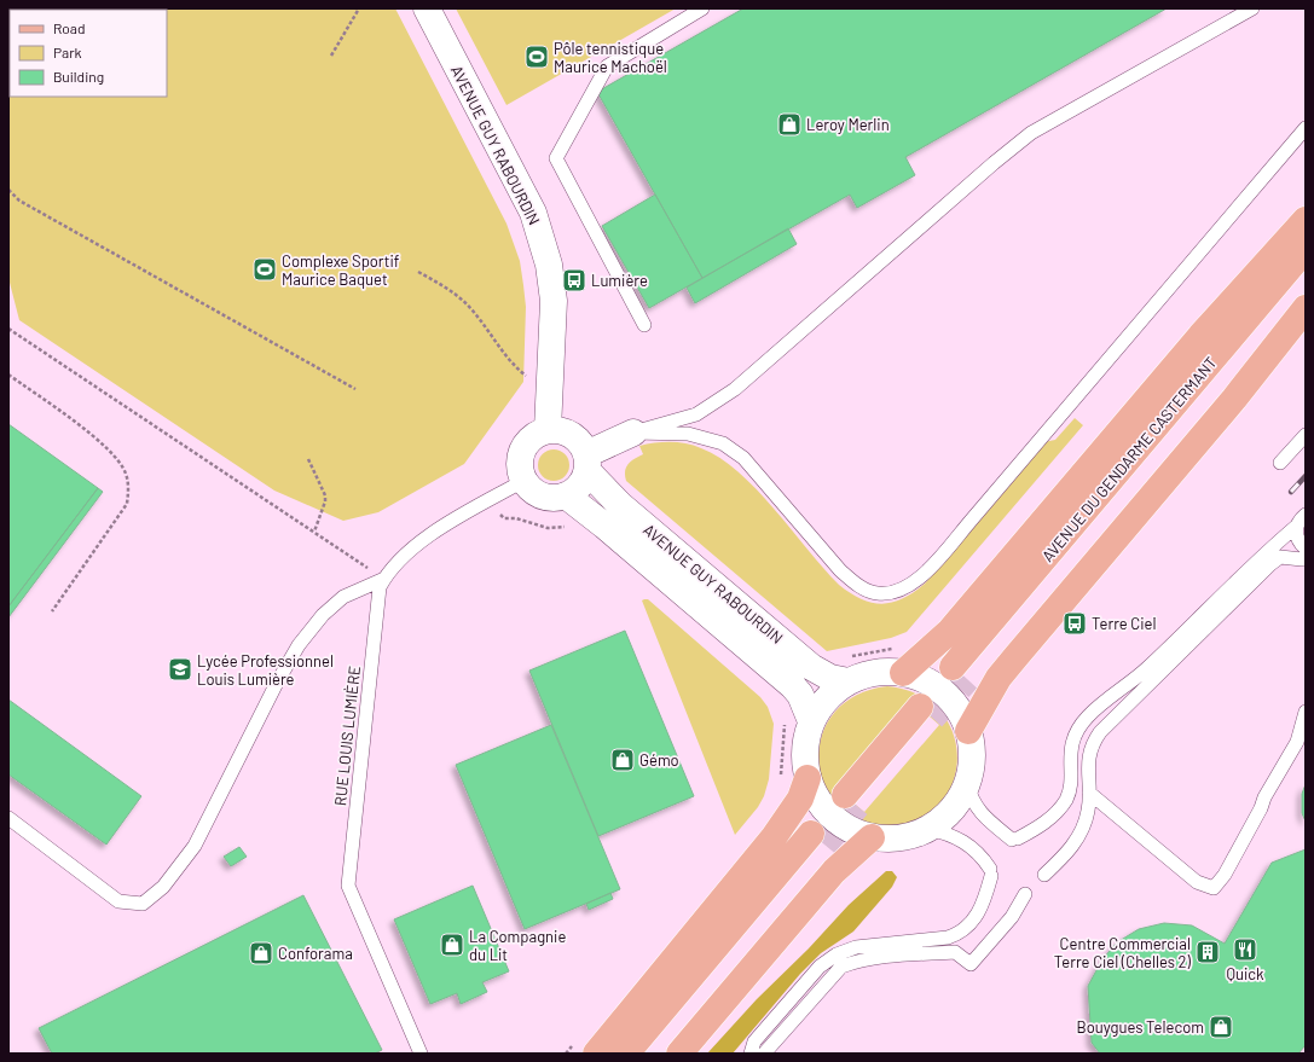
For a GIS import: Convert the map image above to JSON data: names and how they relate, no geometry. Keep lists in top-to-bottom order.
{
  "streets": {
    "main road": ["AVENUE DU GENDARME CASTERMANT"],
    "street": ["AVENUE GUY RABOURDIN"],
    "lane": ["RUE LOUIS LUMIÈRE"]
  },
  "crossings": [
    ["AVENUE GUY RABOURDIN", "RUE LOUIS LUMIÈRE"]
  ],
  "places": {
    "sports": ["Pôle tennistique Maurice Machoël", "Complexe Sportif Maurice Baquet"],
    "shop": [
      "Leroy Merlin",
      "Gémo",
      "La Compagnie du Lit",
      "Conforama",
      "Bouygues Telecom"
    ],
    "bus stop": ["Lumière", "Terre Ciel"],
    "school or university": ["Lycée Professionnel Louis Lumière"],
    "restaurant": ["Quick"],
    "building": ["Centre Commercial Terre Ciel (Chelles 2)"]
  },
  "legend": ["Road", "Park", "Building"]
}
